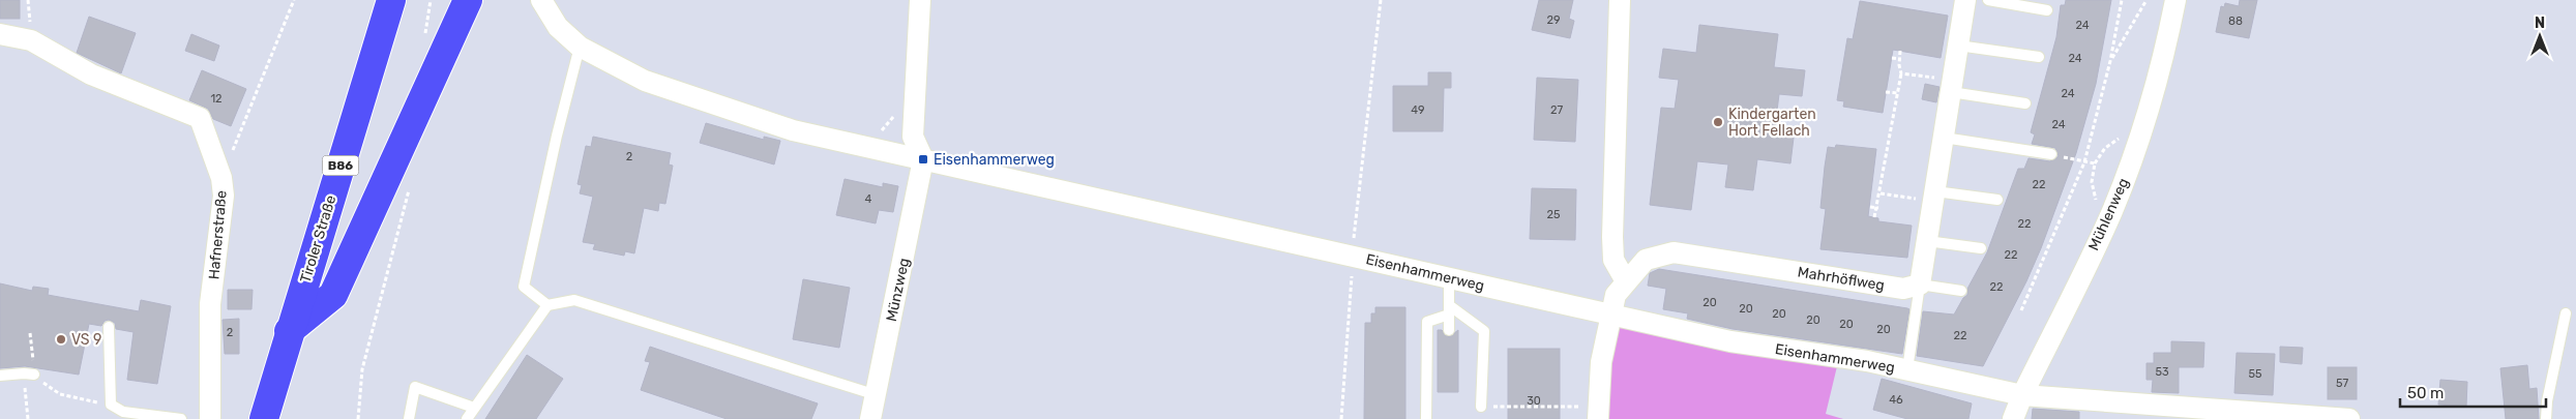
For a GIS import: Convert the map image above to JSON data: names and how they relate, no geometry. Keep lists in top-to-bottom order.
{
  "streets": {
    "main road": ["B86", "Tiroler Straße"],
    "street": [
      "Mühlenweg",
      "Hafnerstraße",
      "Eisenhammerweg",
      "Mahrhöflweg",
      "Münzweg"
    ]
  },
  "crossings": [
    ["Mühlenweg", "Eisenhammerweg"],
    ["Eisenhammerweg", "Mahrhöflweg"],
    ["Eisenhammerweg", "Münzweg"]
  ],
  "places": {
    "other": ["Kindergarten Hort Fellach", "VS 9"],
    "transit": ["Eisenhammerweg"]
  },
  "house_numbers": [
    "29",
    "88",
    "24",
    "24",
    "24",
    "12",
    "49",
    "27",
    "24",
    "2",
    "22",
    "4",
    "25",
    "22",
    "22",
    "22",
    "20",
    "20",
    "20",
    "20",
    "20",
    "20",
    "2",
    "22",
    "53",
    "55",
    "57",
    "46",
    "30"
  ],
  "scale_bar": "50 m",
  "north": "top"
}
